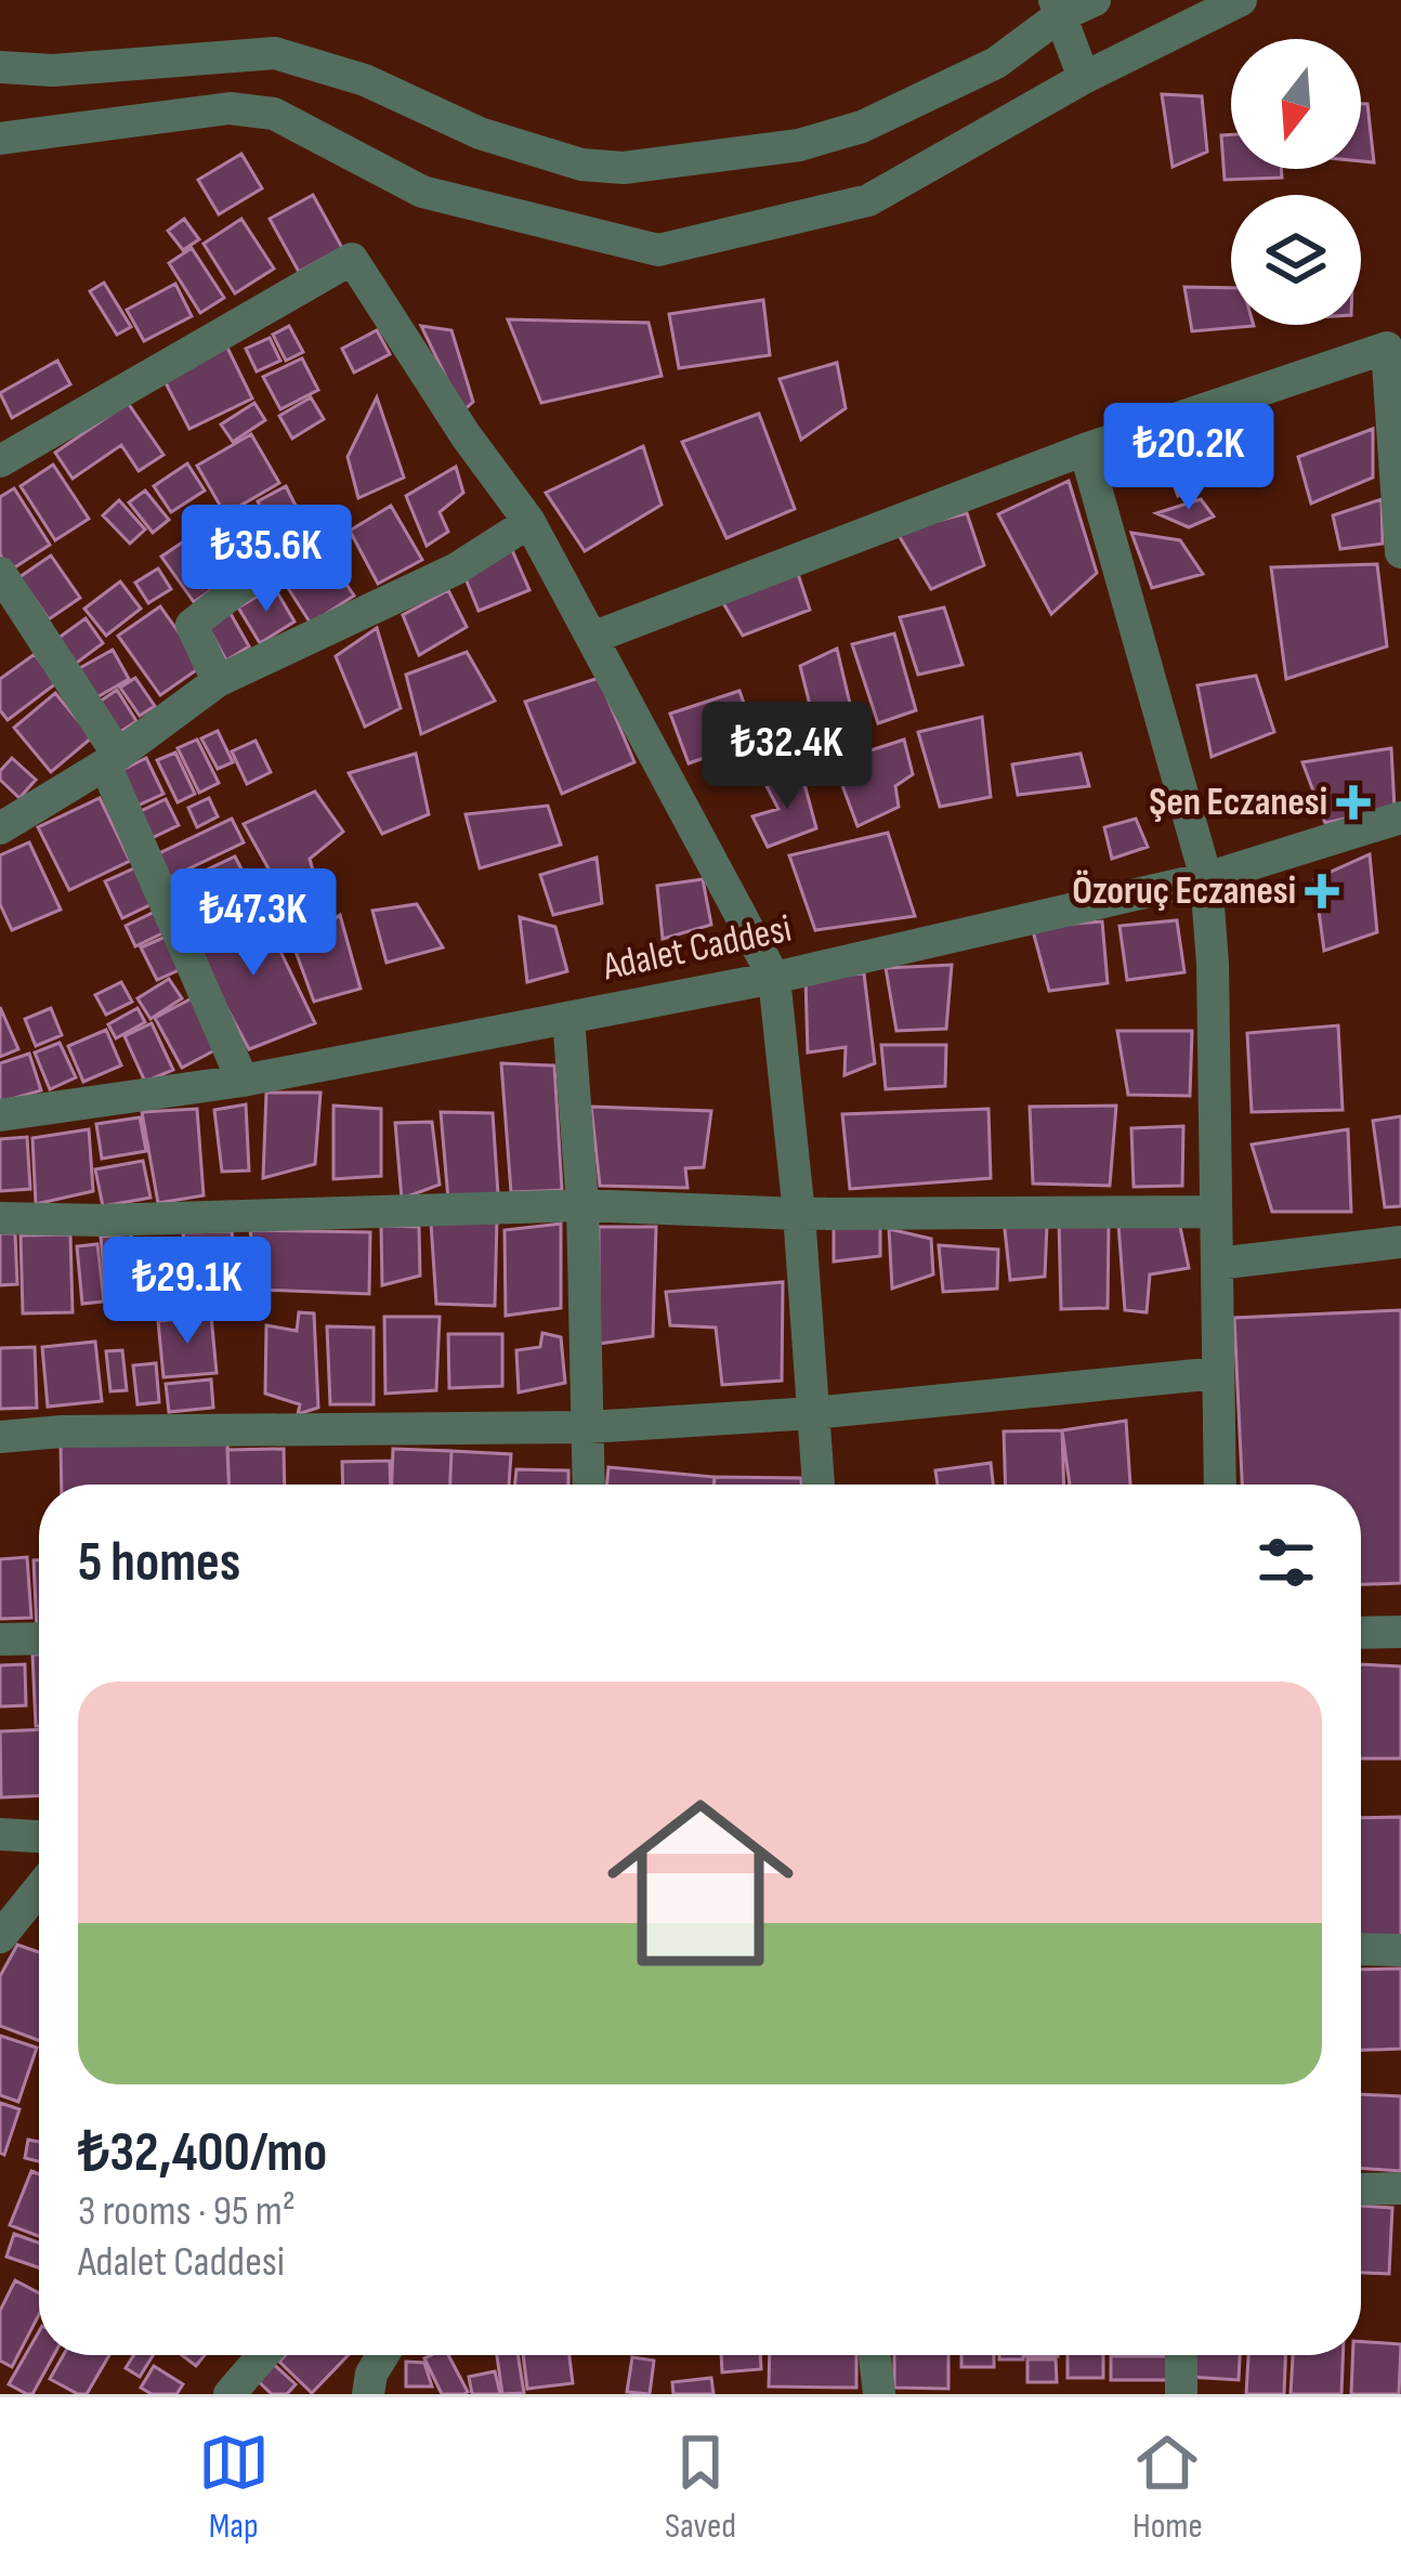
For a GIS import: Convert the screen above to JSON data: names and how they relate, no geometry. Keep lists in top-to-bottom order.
{
  "streets": {
    "street": ["Adalet Caddesi"]
  },
  "places": {
    "health": ["Şen Eczanesi", "Özoruç Eczanesi"]
  },
  "north": "bottom",
  "page": {
    "price": [
      "₺20.2K",
      "₺35.6K",
      "₺32.4K",
      "₺47.3K",
      "₺29.1K"
    ],
    "heading": "5 homes",
    "list": [
      {
        "name": "₺32,400/mo",
        "note": "3 rooms · 95 m² · Adalet Caddesi"
      }
    ],
    "tabs": ["Map", "Saved", "Home"]
  }
}
